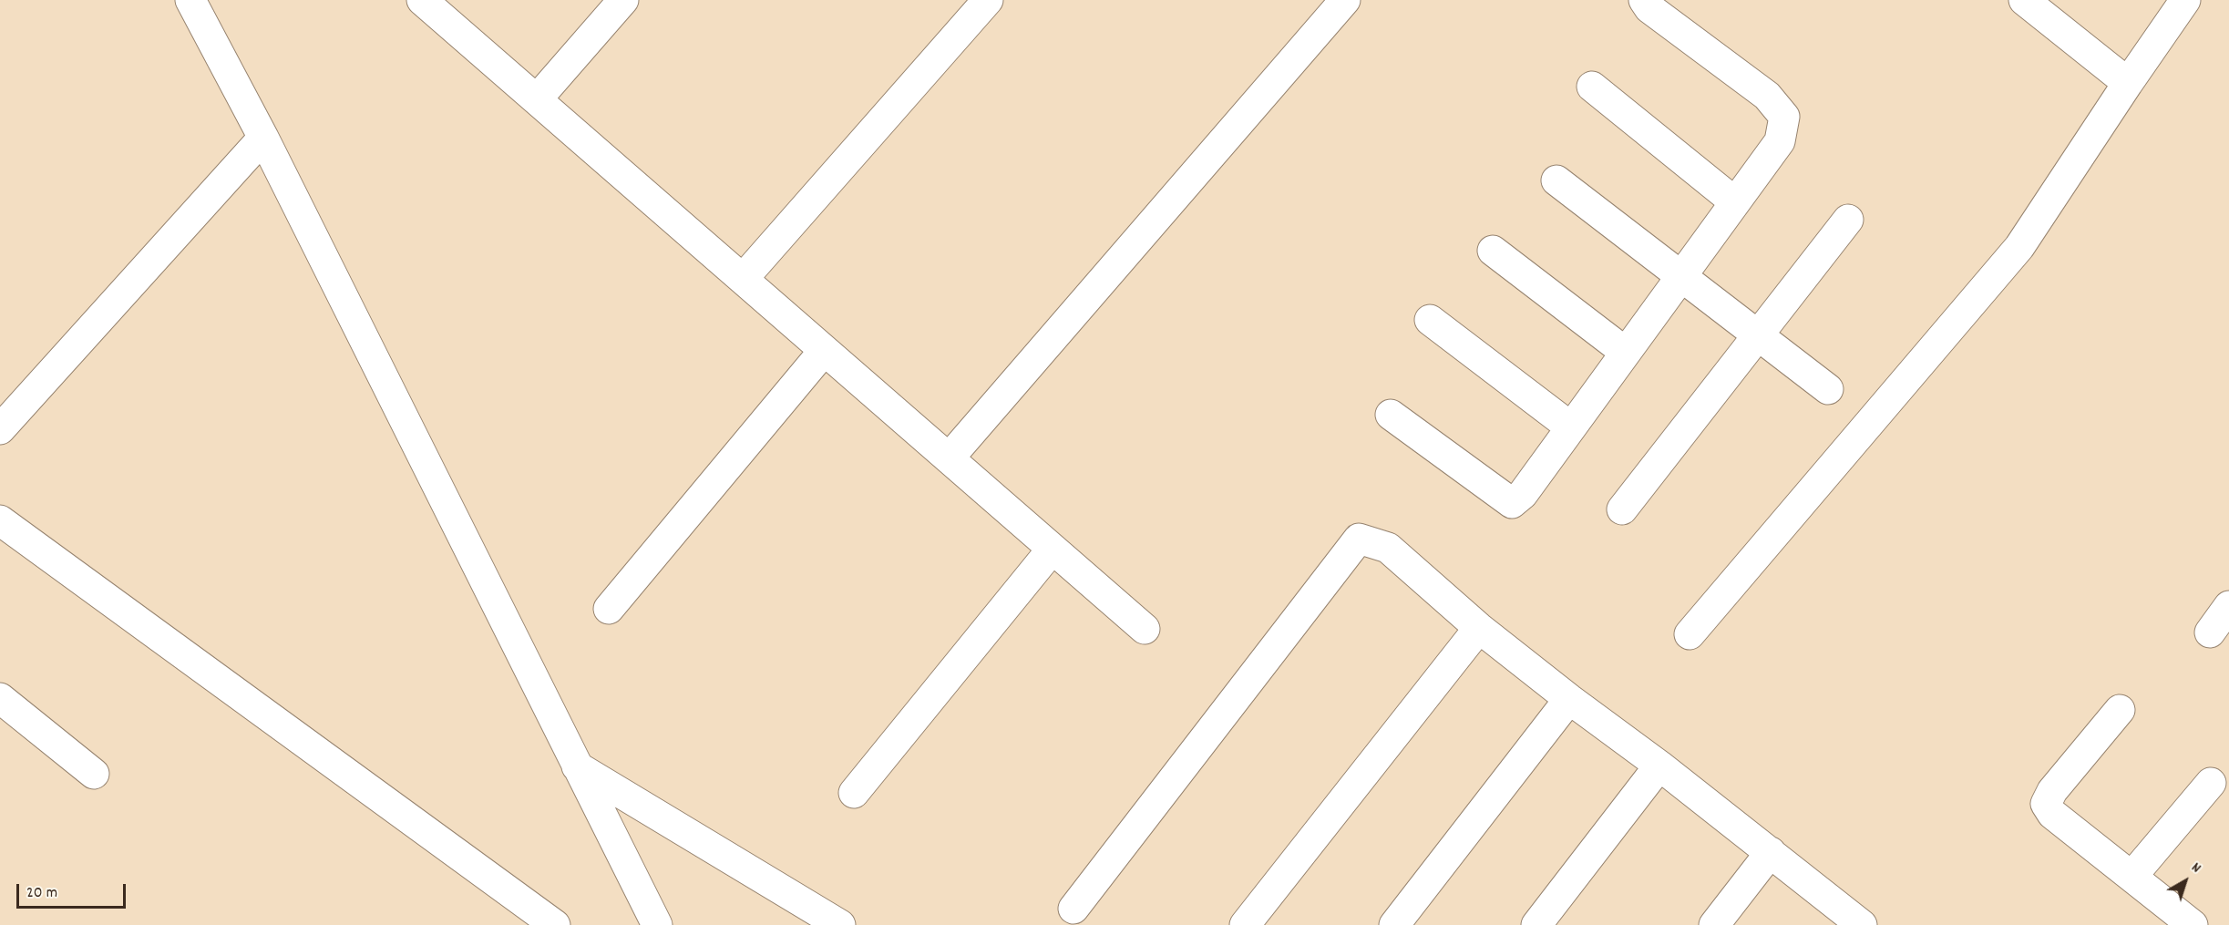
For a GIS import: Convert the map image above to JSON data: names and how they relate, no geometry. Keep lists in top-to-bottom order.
{
  "scale_bar": "20 m",
  "north": "top right"
}
